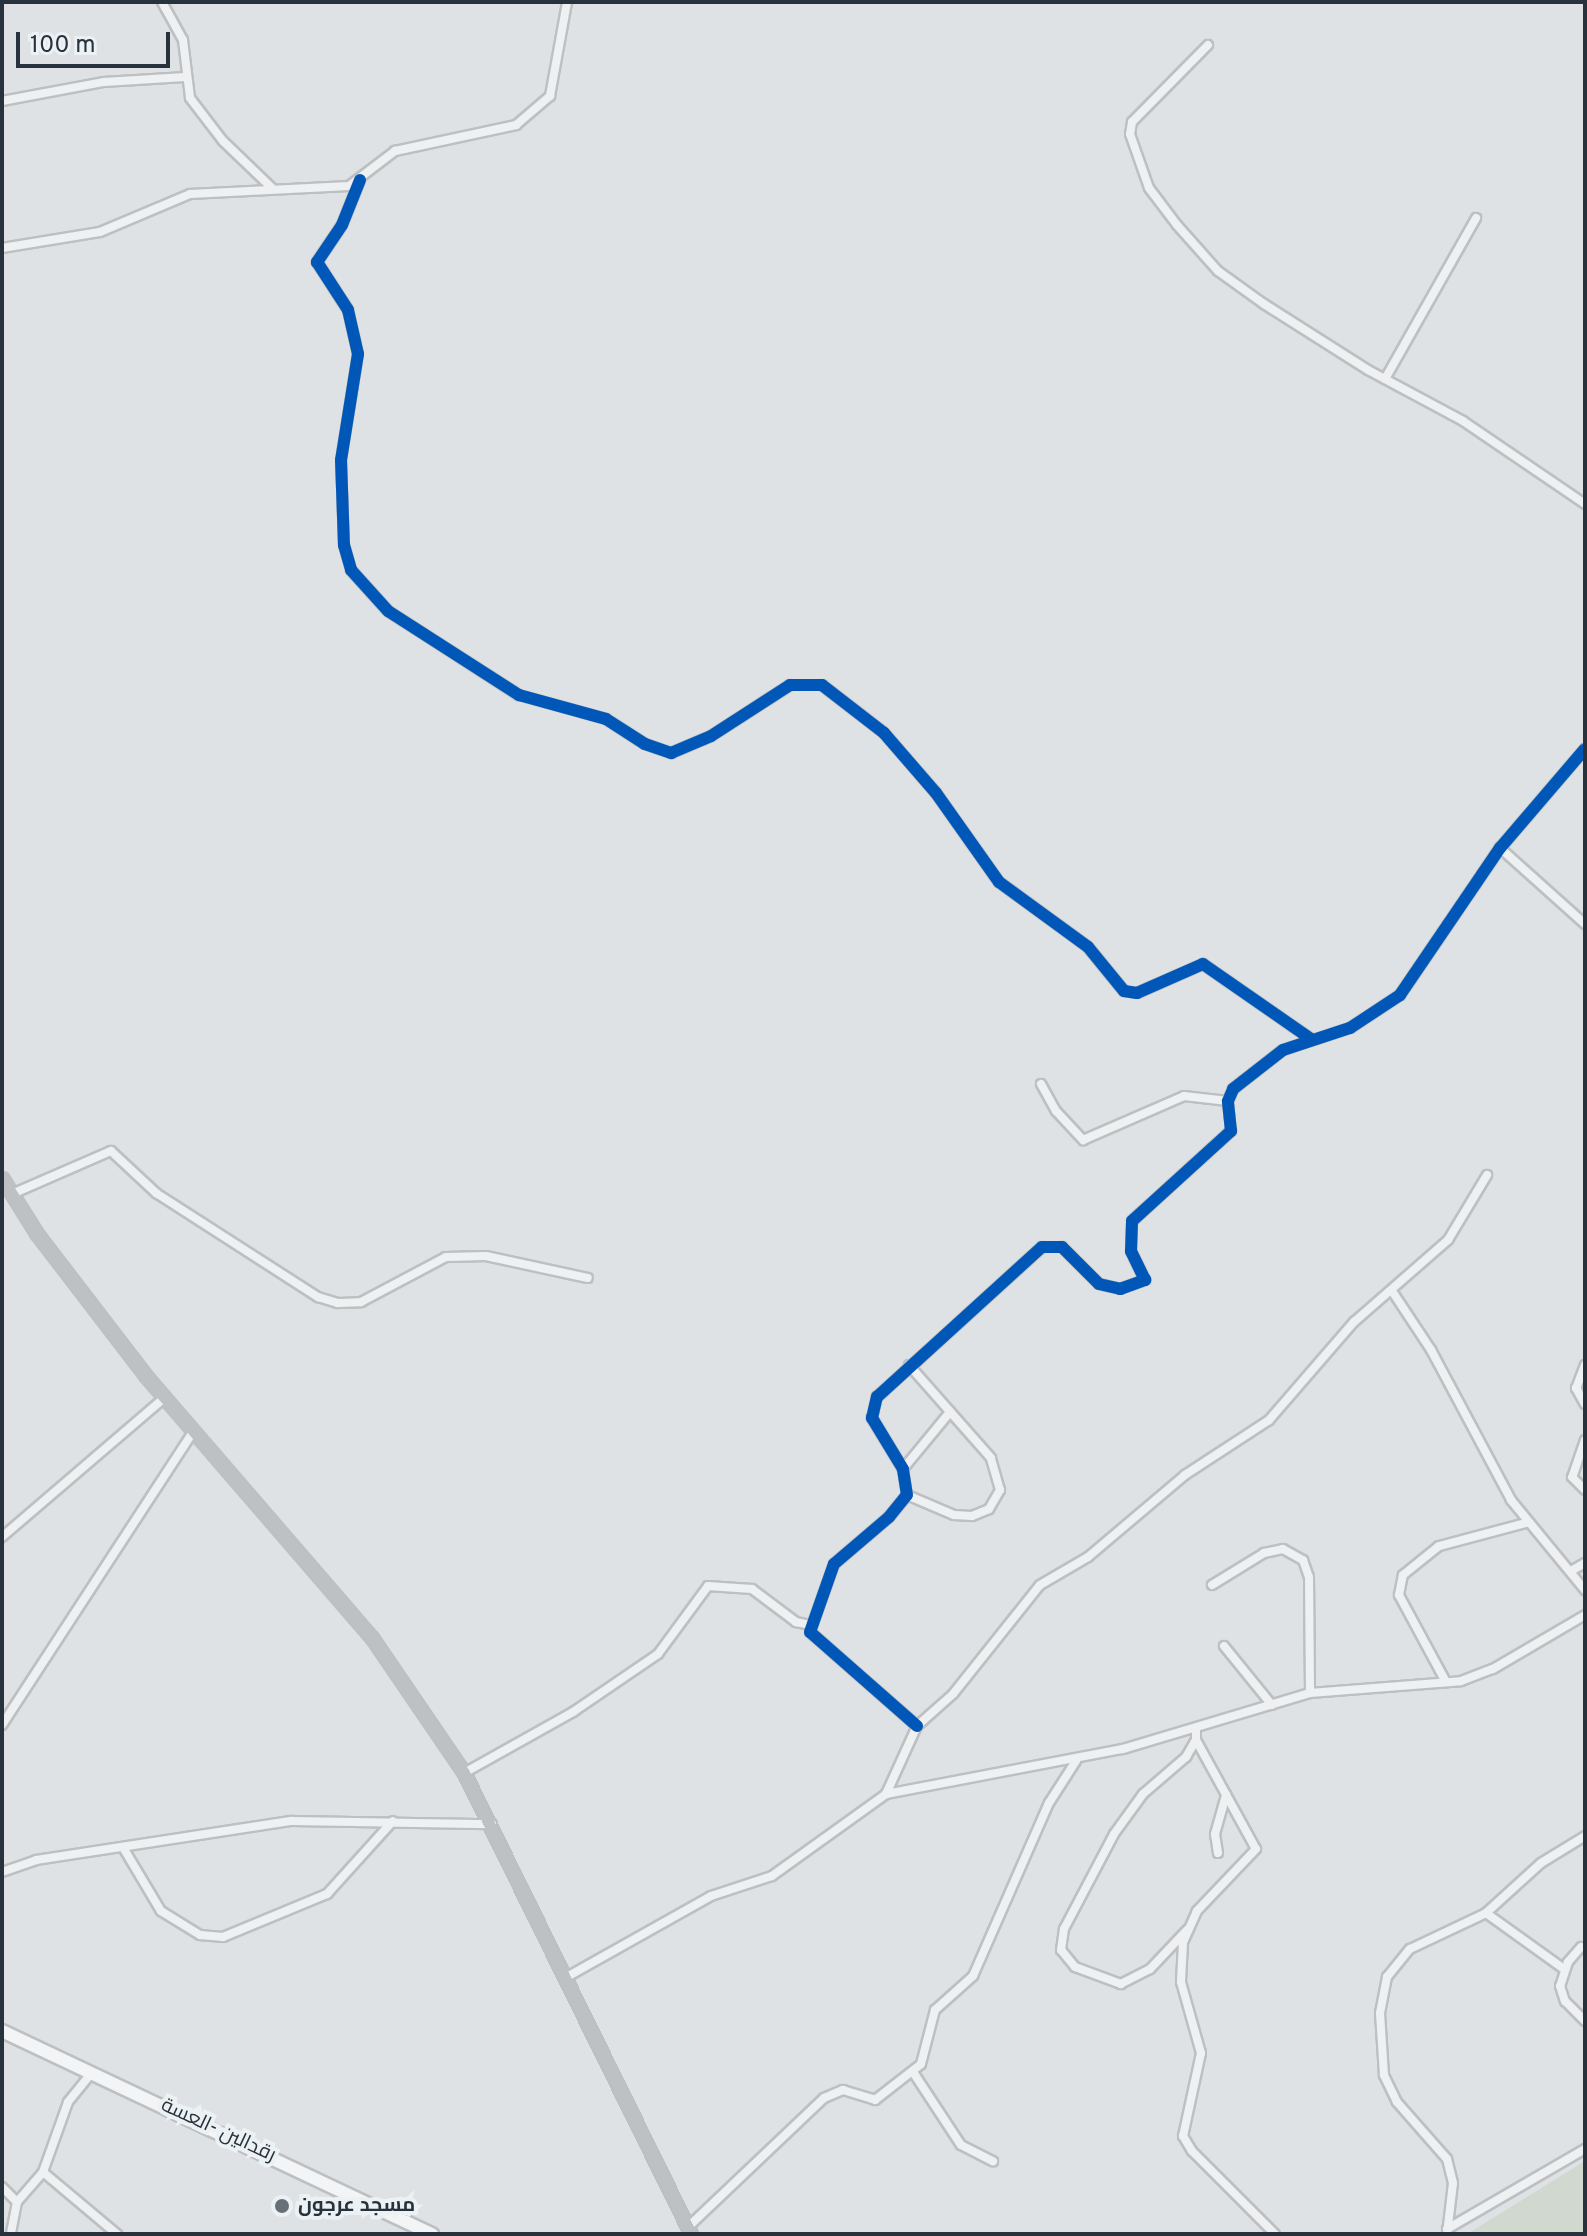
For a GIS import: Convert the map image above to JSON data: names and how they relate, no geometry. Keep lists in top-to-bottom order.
{
  "streets": {
    "main road": ["رقدالين -العسة"]
  },
  "places": ["مسجد عرجون"],
  "scale_bar": "100 m"
}
